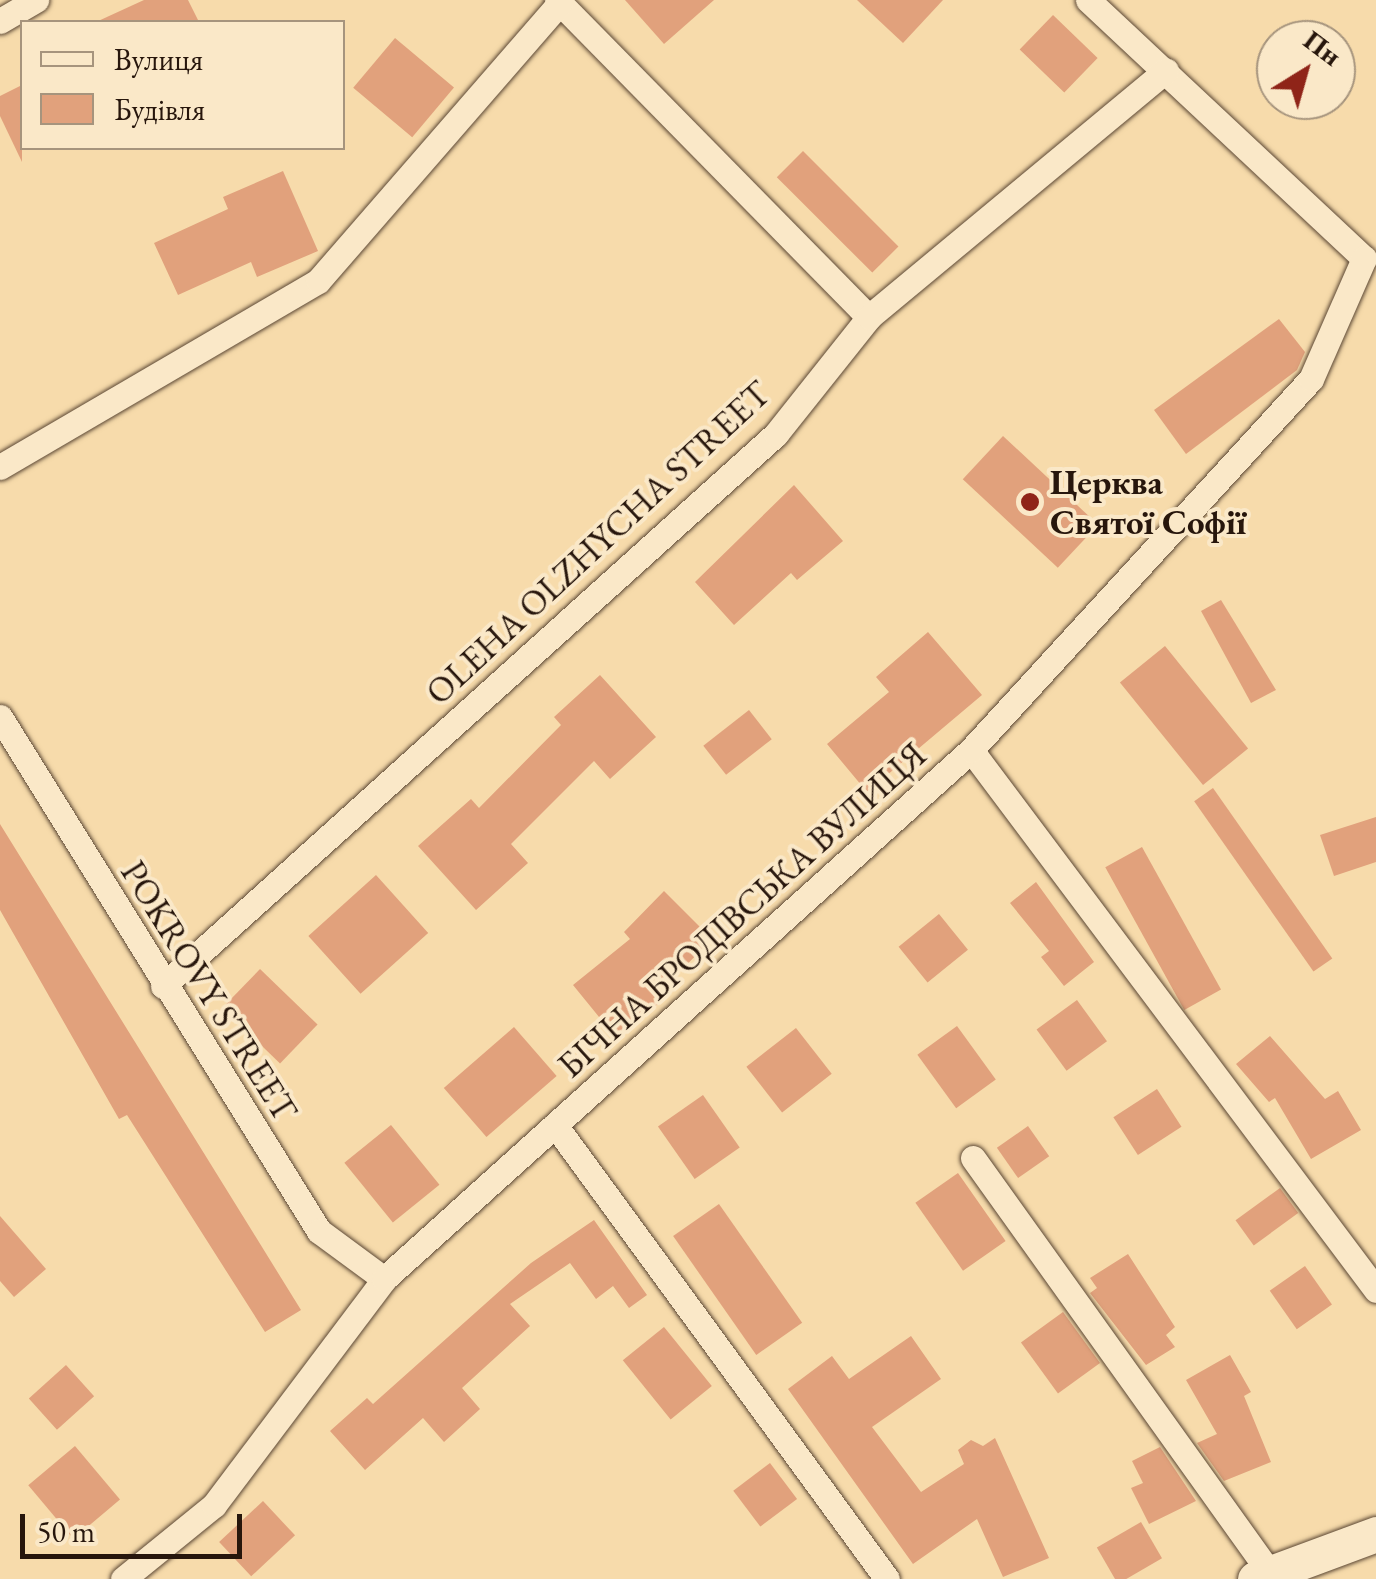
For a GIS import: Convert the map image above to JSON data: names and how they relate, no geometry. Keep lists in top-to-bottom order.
{
  "streets": {
    "street": ["OLEHA OLZHYCHA STREET", "БІЧНА БРОДІВСЬКА ВУЛИЦЯ", "POKROVY STREET"]
  },
  "crossings": [
    ["OLEHA OLZHYCHA STREET", "POKROVY STREET"],
    ["БІЧНА БРОДІВСЬКА ВУЛИЦЯ", "POKROVY STREET"]
  ],
  "places": ["Церква Святої Софії"],
  "legend": ["Вулиця", "Будівля"],
  "scale_bar": "50 m",
  "north": "top right"
}
